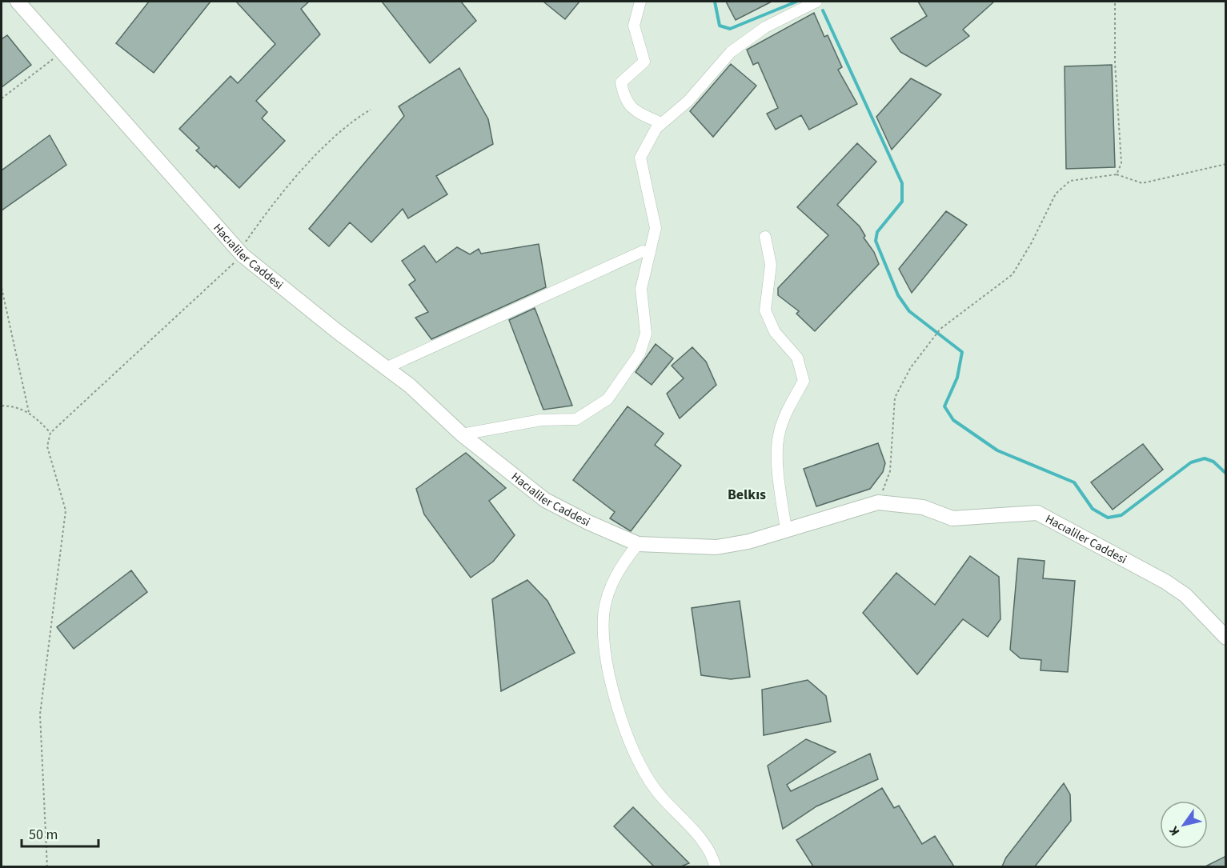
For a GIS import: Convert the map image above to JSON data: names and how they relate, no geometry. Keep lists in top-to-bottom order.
{
  "streets": {
    "street": ["Hacıaliler Caddesi"]
  },
  "districts": ["Belkıs"],
  "scale_bar": "50 m",
  "north": "bottom left"
}
